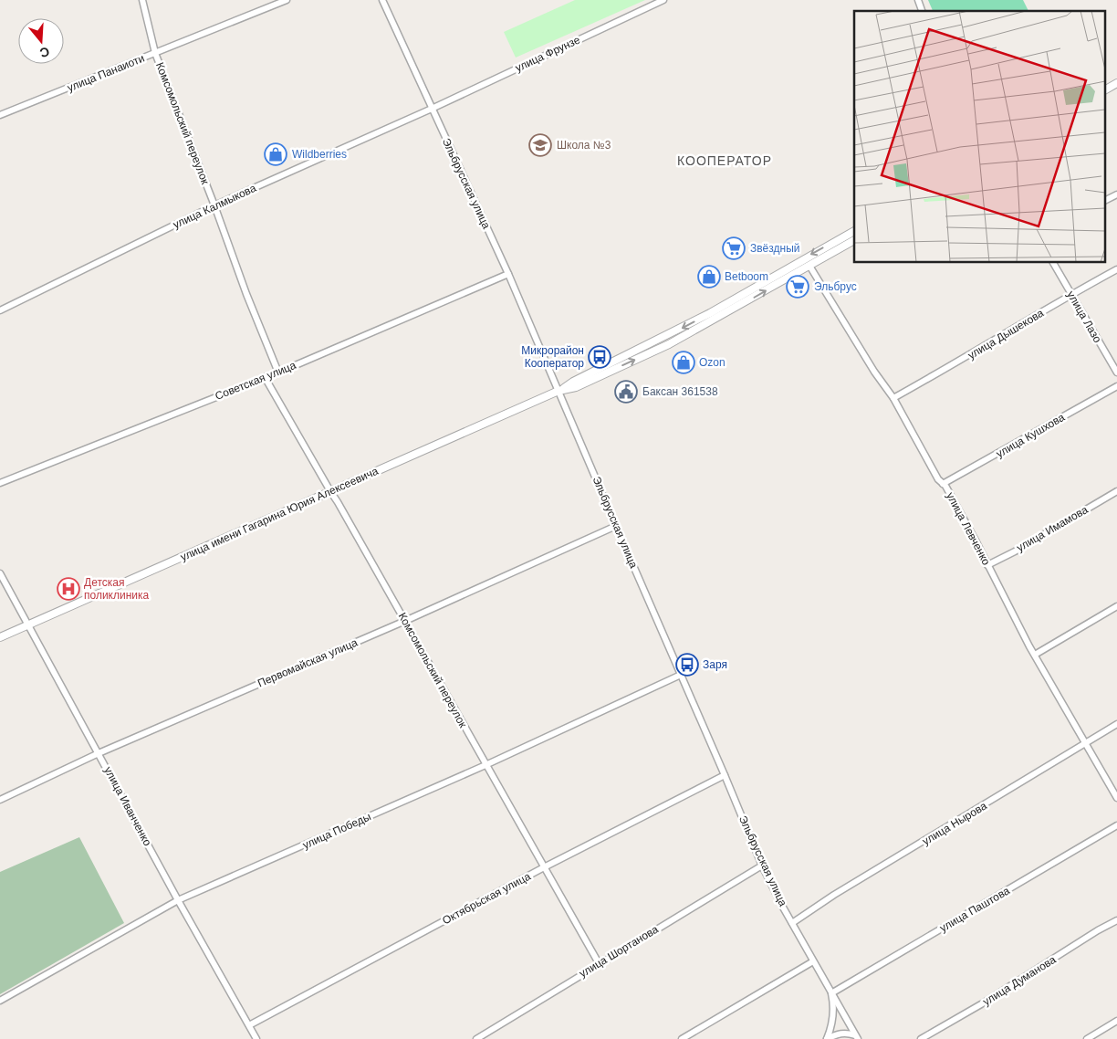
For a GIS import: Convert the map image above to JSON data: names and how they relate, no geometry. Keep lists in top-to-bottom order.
{
  "streets": {
    "street": [
      "улица Фрунзе",
      "улица Панаиоти",
      "Комсомольский переулок",
      "Эльбрусская улица",
      "улица Калмыкова",
      "улица Лазо",
      "улица Дышекова",
      "Советская улица",
      "улица Кушхова",
      "улица имени Гагарина Юрия Алексеевича",
      "улица Левченко",
      "улица Имамова",
      "Первомайская улица",
      "улица Иванченко",
      "улица Нырова",
      "улица Победы",
      "Октябрьская улица",
      "улица Паштова",
      "улица Шортанова",
      "улица Думанова"
    ]
  },
  "crossings": [
    ["улица Фрунзе", "Эльбрусская улица"],
    ["улица Фрунзе", "улица Калмыкова"],
    ["улица Панаиоти", "Комсомольский переулок"],
    ["Комсомольский переулок", "улица Калмыкова"],
    ["Комсомольский переулок", "Советская улица"],
    ["Комсомольский переулок", "улица имени Гагарина Юрия Алексеевича"],
    ["Комсомольский переулок", "Первомайская улица"],
    ["Комсомольский переулок", "улица Победы"],
    ["Комсомольский переулок", "Октябрьская улица"],
    ["Комсомольский переулок", "улица Шортанова"],
    ["Эльбрусская улица", "улица Калмыкова"],
    ["Эльбрусская улица", "Советская улица"],
    ["Эльбрусская улица", "улица имени Гагарина Юрия Алексеевича"],
    ["Эльбрусская улица", "Первомайская улица"],
    ["Эльбрусская улица", "улица Нырова"],
    ["Эльбрусская улица", "улица Победы"],
    ["Эльбрусская улица", "Октябрьская улица"],
    ["Эльбрусская улица", "улица Паштова"],
    ["Эльбрусская улица", "улица Шортанова"],
    ["улица Лазо", "улица Дышекова"],
    ["улица Дышекова", "улица Левченко"],
    ["улица Кушхова", "улица Левченко"],
    ["улица имени Гагарина Юрия Алексеевича", "улица Левченко"],
    ["улица имени Гагарина Юрия Алексеевича", "улица Иванченко"],
    ["улица Левченко", "улица Имамова"],
    ["улица Левченко", "улица Нырова"],
    ["Первомайская улица", "улица Иванченко"],
    ["улица Иванченко", "улица Победы"],
    ["улица Иванченко", "Октябрьская улица"]
  ],
  "districts": ["КООПЕРАТОР"],
  "places": {
    "school or university": ["Школа №3"],
    "shop": ["Wildberries", "Betboom", "Ozon"],
    "supermarket": ["Звёздный", "Эльбрус"],
    "bus stop": ["Микрорайон Кооператор", "Заря"],
    "public building": ["Баксан 361538"],
    "hospital": ["Детская поликлиника"]
  },
  "north": "bottom"
}
